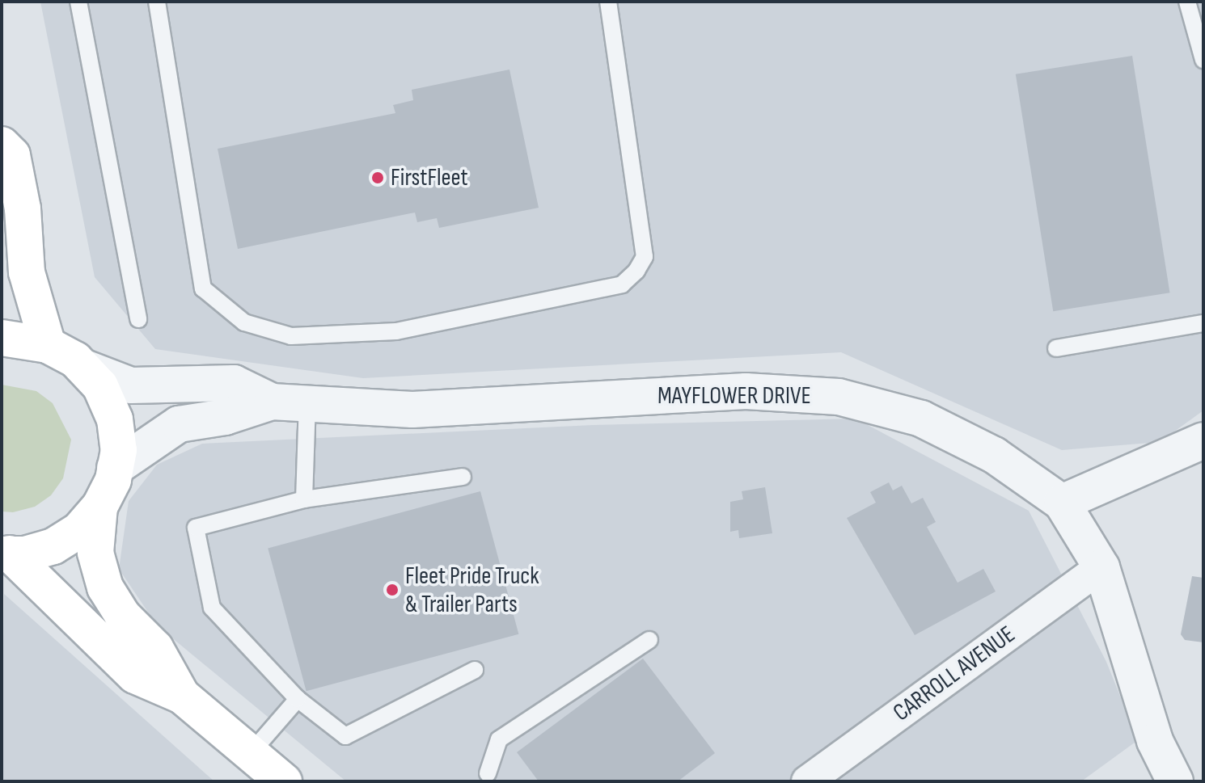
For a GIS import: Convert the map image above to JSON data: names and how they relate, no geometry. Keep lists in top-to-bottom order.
{
  "streets": {
    "street": ["MAYFLOWER DRIVE", "CARROLL AVENUE"]
  },
  "crossings": [
    ["MAYFLOWER DRIVE", "CARROLL AVENUE"]
  ],
  "places": ["FirstFleet", "Fleet Pride Truck & Trailer Parts"]
}
